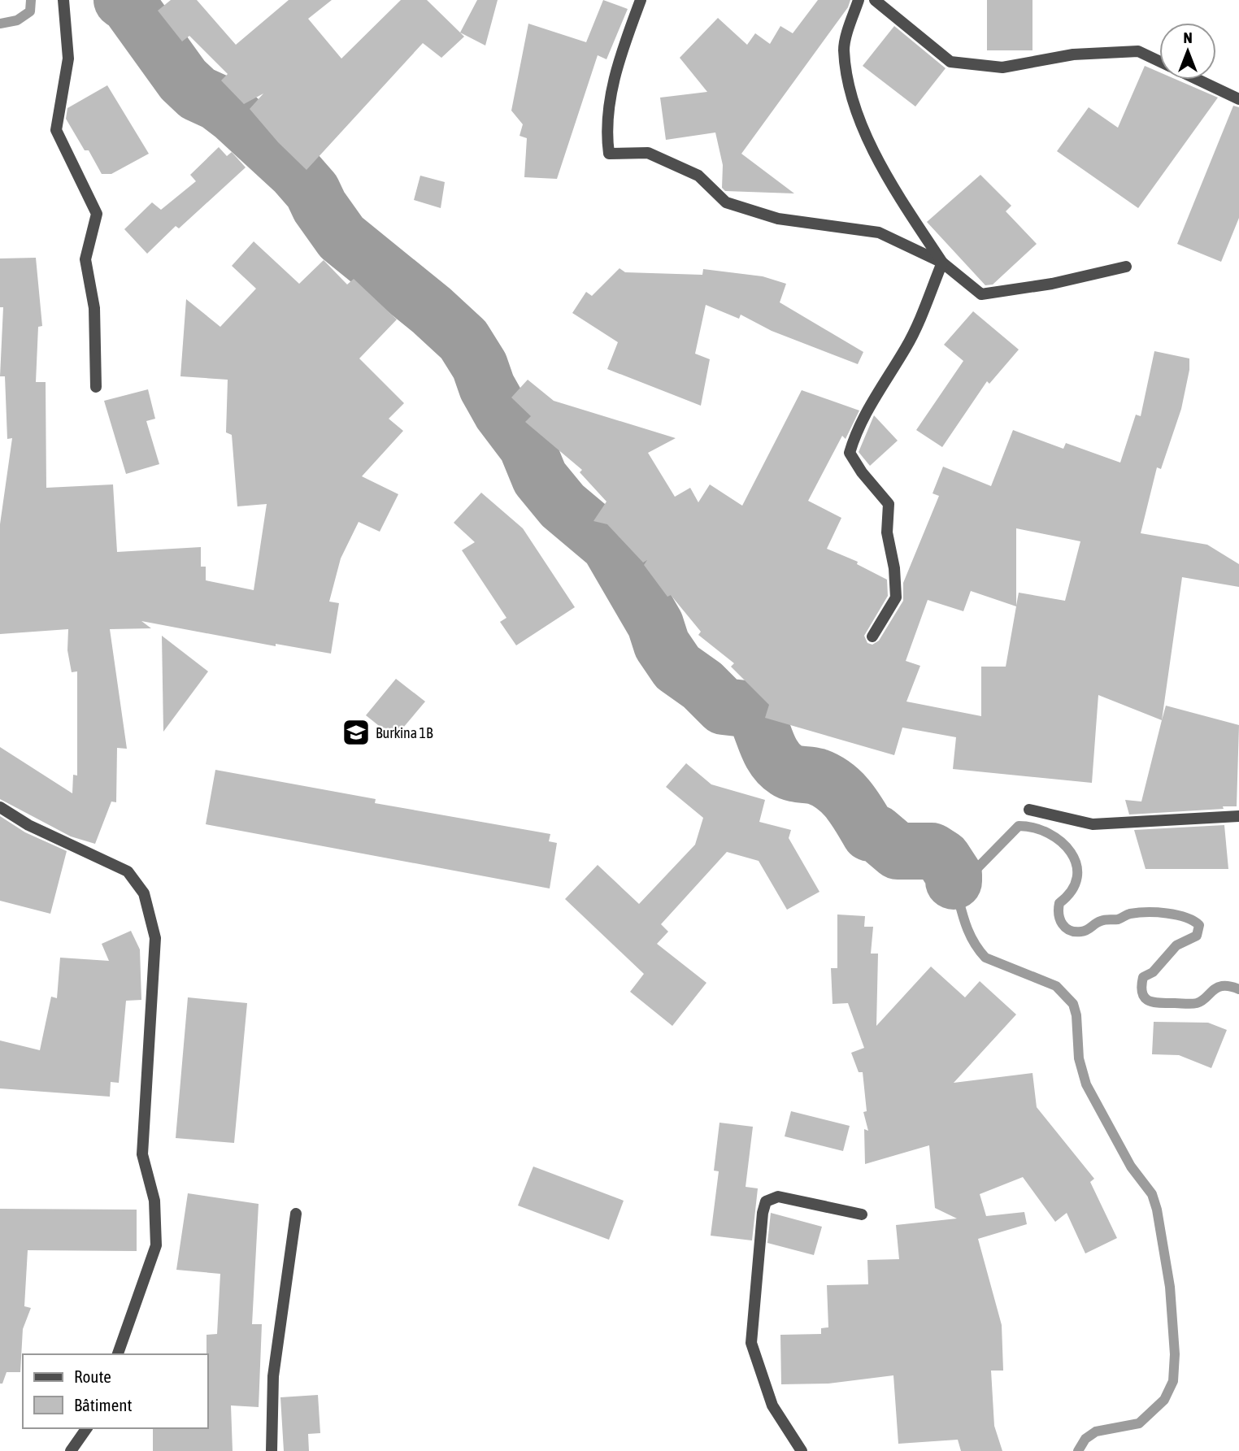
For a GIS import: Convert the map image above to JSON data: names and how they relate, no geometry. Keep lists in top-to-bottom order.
{
  "places": {
    "school or university": ["Burkina 1B"]
  },
  "legend": ["Route", "Bâtiment"],
  "north": "top"
}
